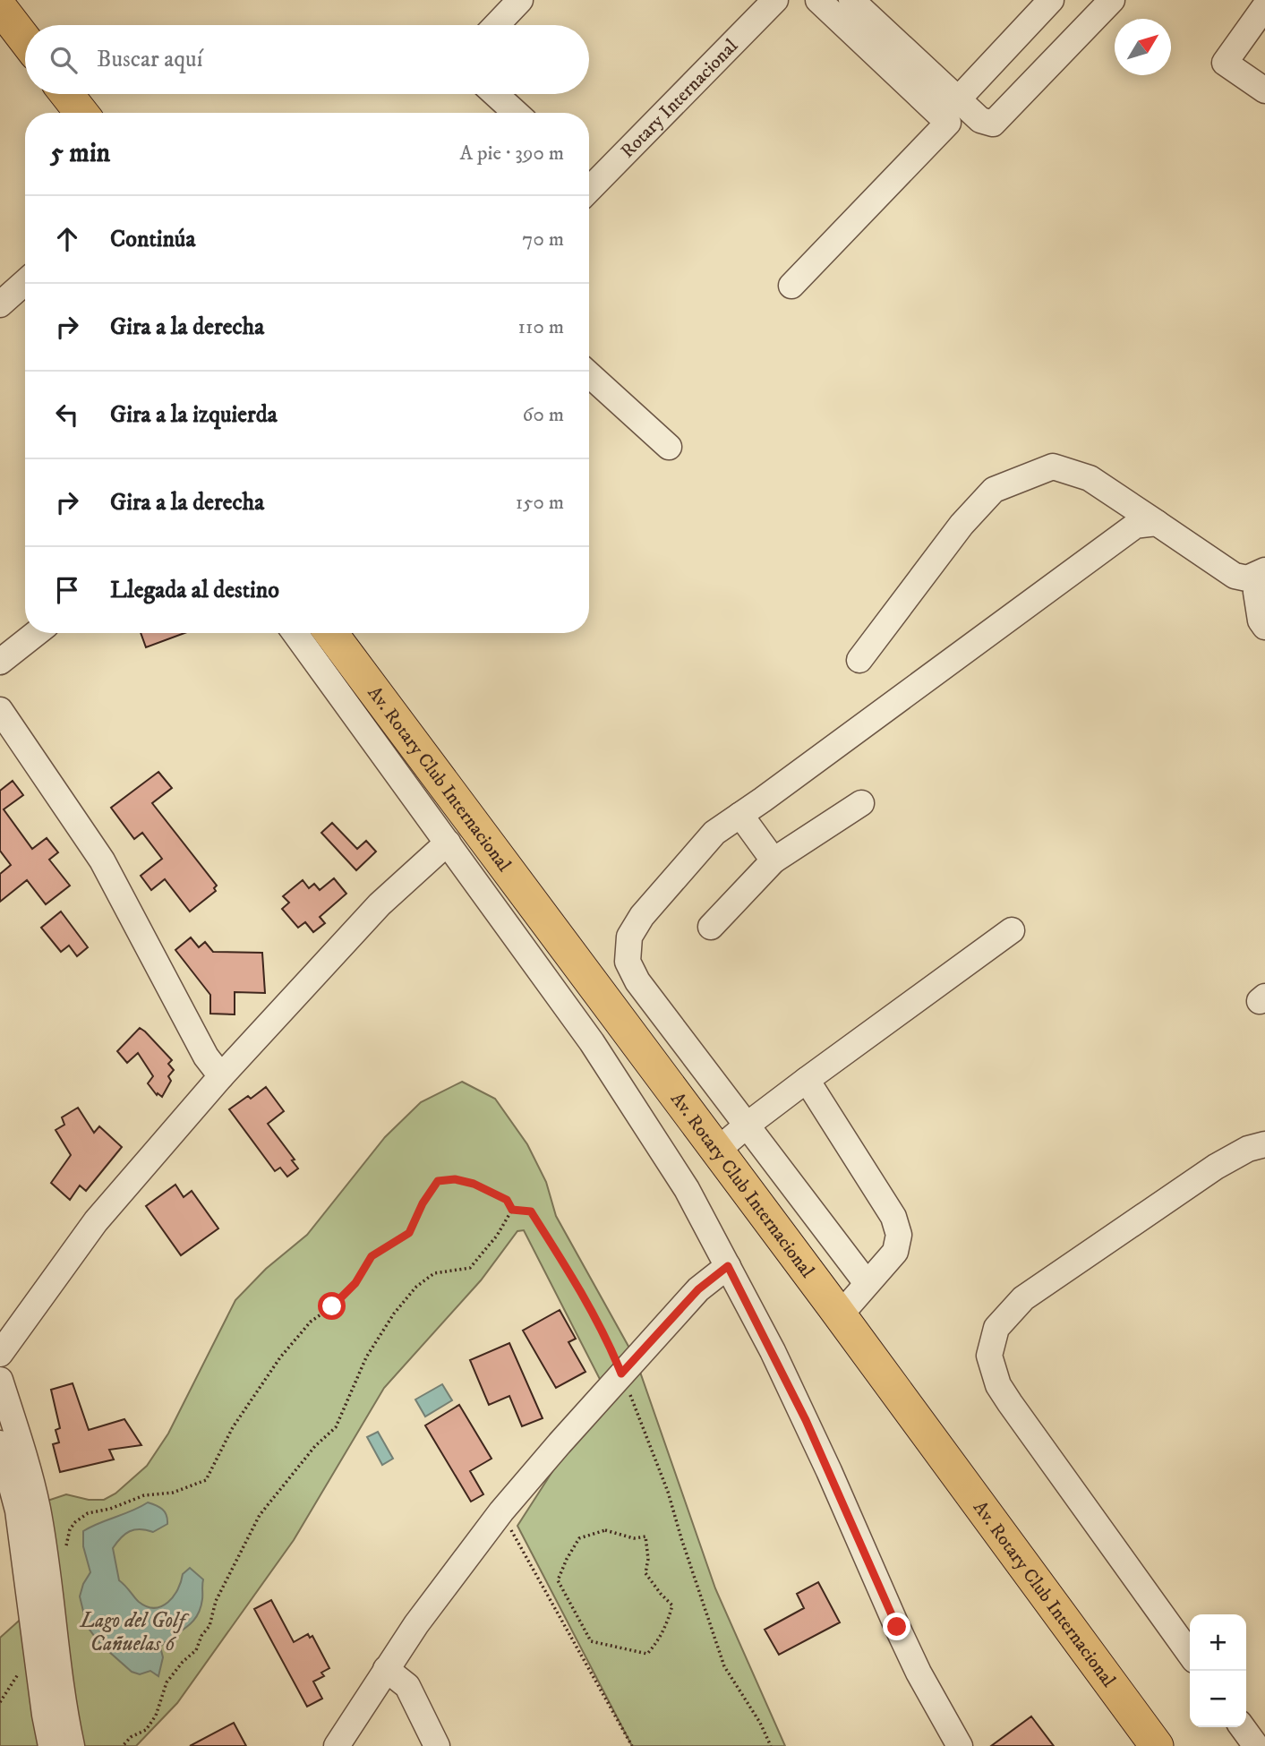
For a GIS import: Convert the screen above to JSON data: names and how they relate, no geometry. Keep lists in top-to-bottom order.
{
  "streets": {
    "main road": ["Av. Rotary Club Internacional"],
    "street": ["Rotary Internacional"]
  },
  "water": ["Lago del Golf Cañuelas 6"],
  "north": "top right",
  "page": {
    "search": "Buscar aquí",
    "heading": ["5 min", "A pie · 390 m"],
    "list": [
      ["Continúa", "70 m"],
      ["Gira a la derecha", "110 m"],
      ["Gira a la izquierda", "60 m"],
      ["Gira a la derecha", "150 m"],
      "Llegada al destino"
    ],
    "map_buttons": ["+", "−"]
  }
}
